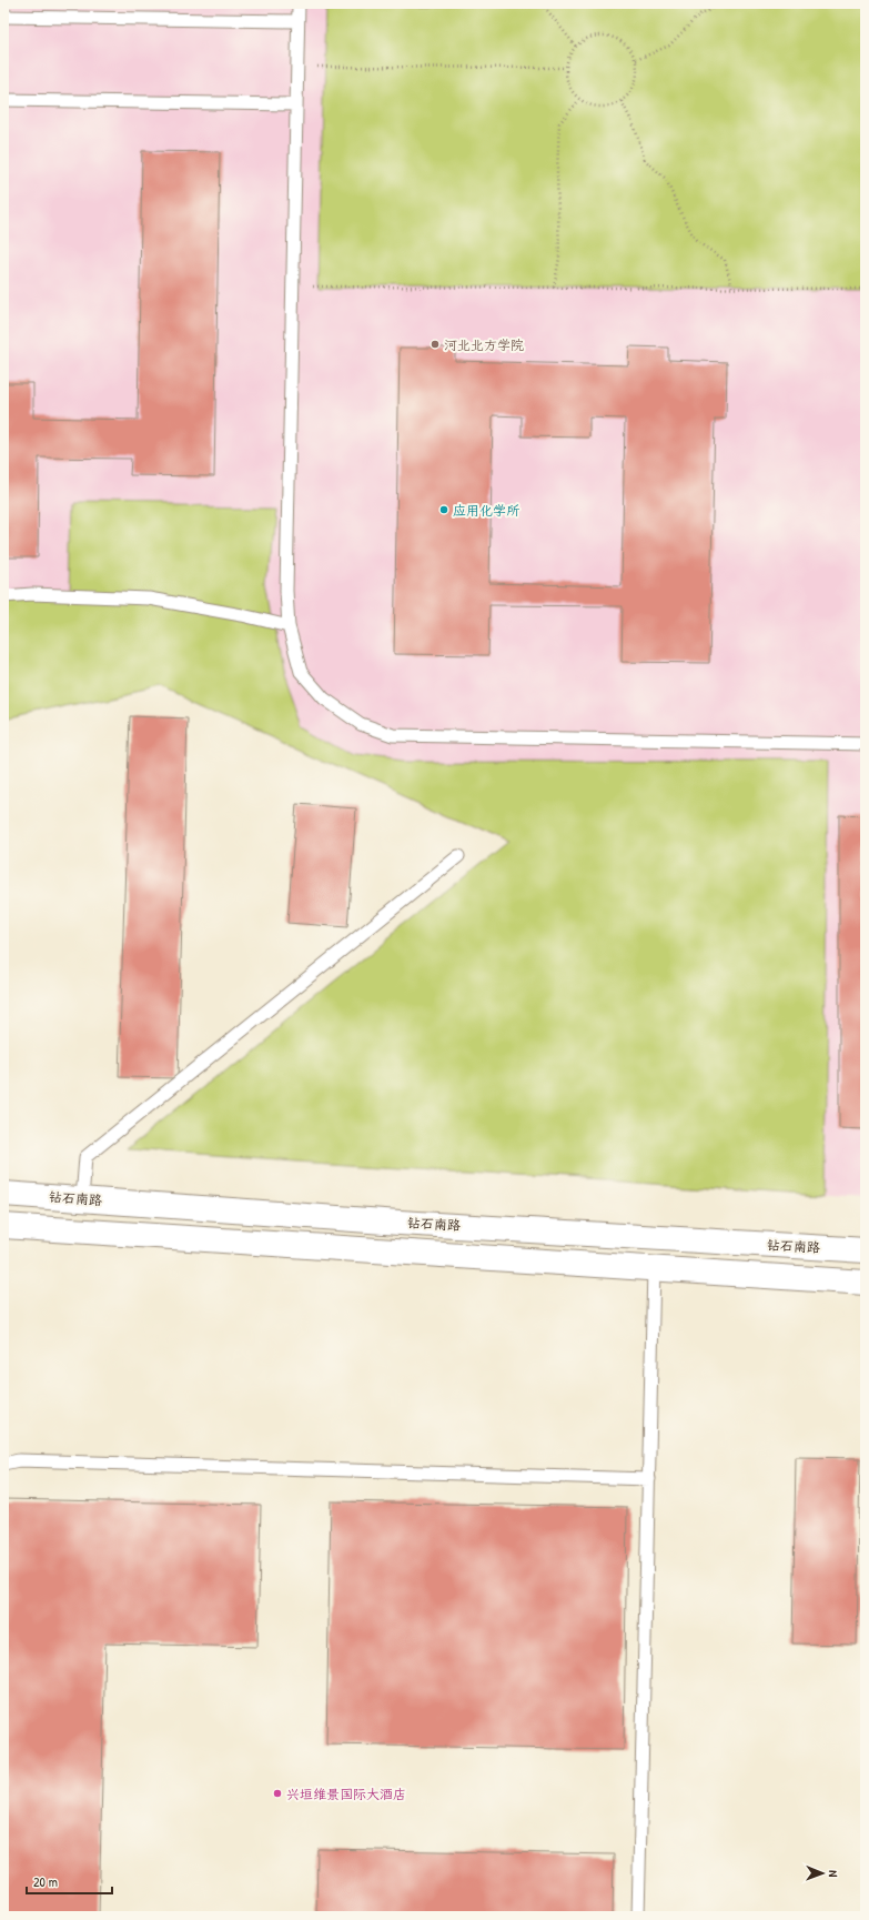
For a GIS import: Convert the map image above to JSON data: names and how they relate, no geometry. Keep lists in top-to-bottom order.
{
  "streets": {
    "main road": ["钻石南路"]
  },
  "places": ["河北北方学院", "应用化学所", "兴垣维景国际大酒店"],
  "scale_bar": "20 m",
  "north": "right"
}
